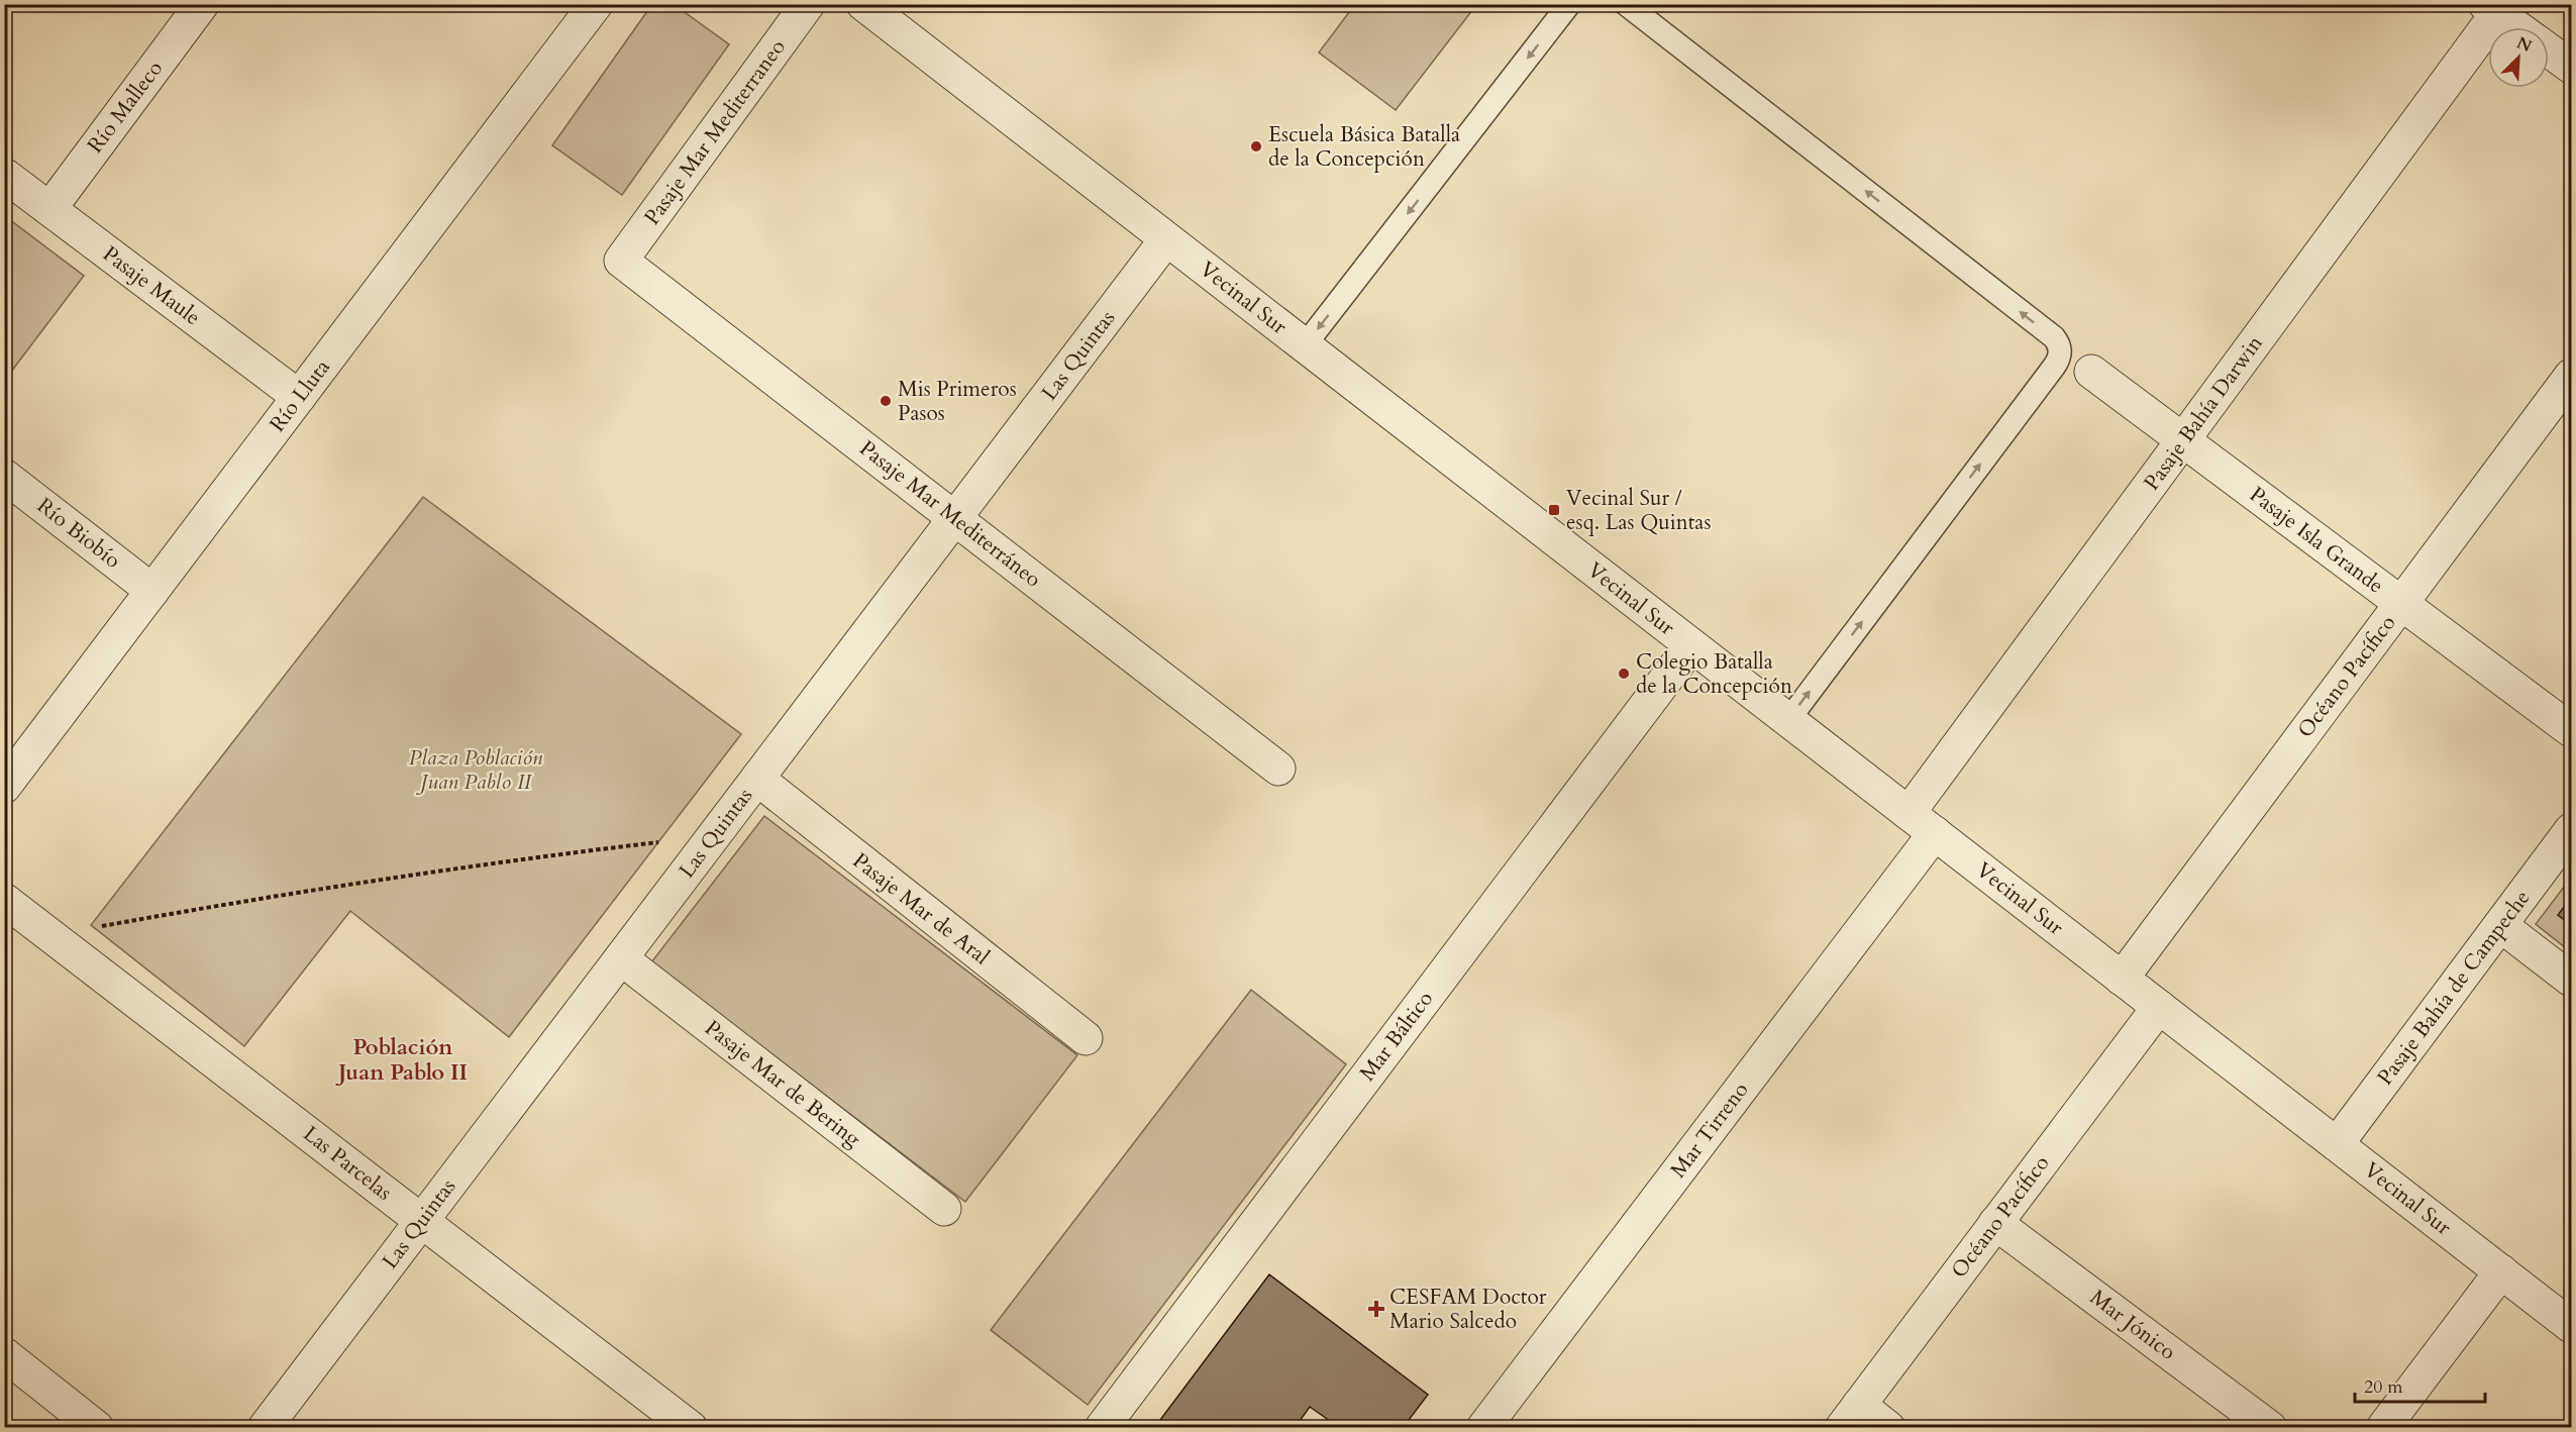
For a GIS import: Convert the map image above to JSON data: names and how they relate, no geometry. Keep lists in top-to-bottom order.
{
  "streets": {
    "street": [
      "Río Malleco",
      "Pasaje Mar Mediterraneo",
      "Pasaje Maule",
      "Vecinal Sur",
      "Las Quintas",
      "Río Lluta",
      "Pasaje Bahía Darwin",
      "Pasaje Mar Mediterráneo",
      "Río Biobío",
      "Pasaje Isla Grande",
      "Océano Pacífico",
      "Pasaje Mar de Aral",
      "Pasaje Bahía de Campeche",
      "Mar Báltico",
      "Pasaje Mar de Bering",
      "Mar Tirreno",
      "Las Parcelas",
      "Mar Jónico"
    ]
  },
  "crossings": [
    ["Río Malleco", "Pasaje Maule"],
    ["Pasaje Mar Mediterraneo", "Pasaje Mar Mediterráneo"],
    ["Pasaje Maule", "Río Lluta"],
    ["Vecinal Sur", "Las Quintas"],
    ["Vecinal Sur", "Pasaje Bahía Darwin"],
    ["Vecinal Sur", "Océano Pacífico"],
    ["Vecinal Sur", "Pasaje Bahía de Campeche"],
    ["Vecinal Sur", "Mar Báltico"],
    ["Vecinal Sur", "Mar Tirreno"],
    ["Las Quintas", "Pasaje Mar Mediterráneo"],
    ["Las Quintas", "Pasaje Mar de Aral"],
    ["Las Quintas", "Pasaje Mar de Bering"],
    ["Las Quintas", "Las Parcelas"],
    ["Río Lluta", "Río Biobío"],
    ["Pasaje Bahía Darwin", "Pasaje Isla Grande"],
    ["Pasaje Isla Grande", "Océano Pacífico"],
    ["Océano Pacífico", "Mar Jónico"]
  ],
  "districts": ["Población Juan Pablo II"],
  "parks": ["Plaza Población Juan Pablo II"],
  "places": {
    "other": ["Escuela Básica Batalla de la Concepción", "Mis Primeros Pasos", "Colegio Batalla de la Concepción"],
    "transit": ["Vecinal Sur / esq. Las Quintas"],
    "health": ["CESFAM Doctor Mario Salcedo"]
  },
  "scale_bar": "20 m",
  "north": "top right"
}
